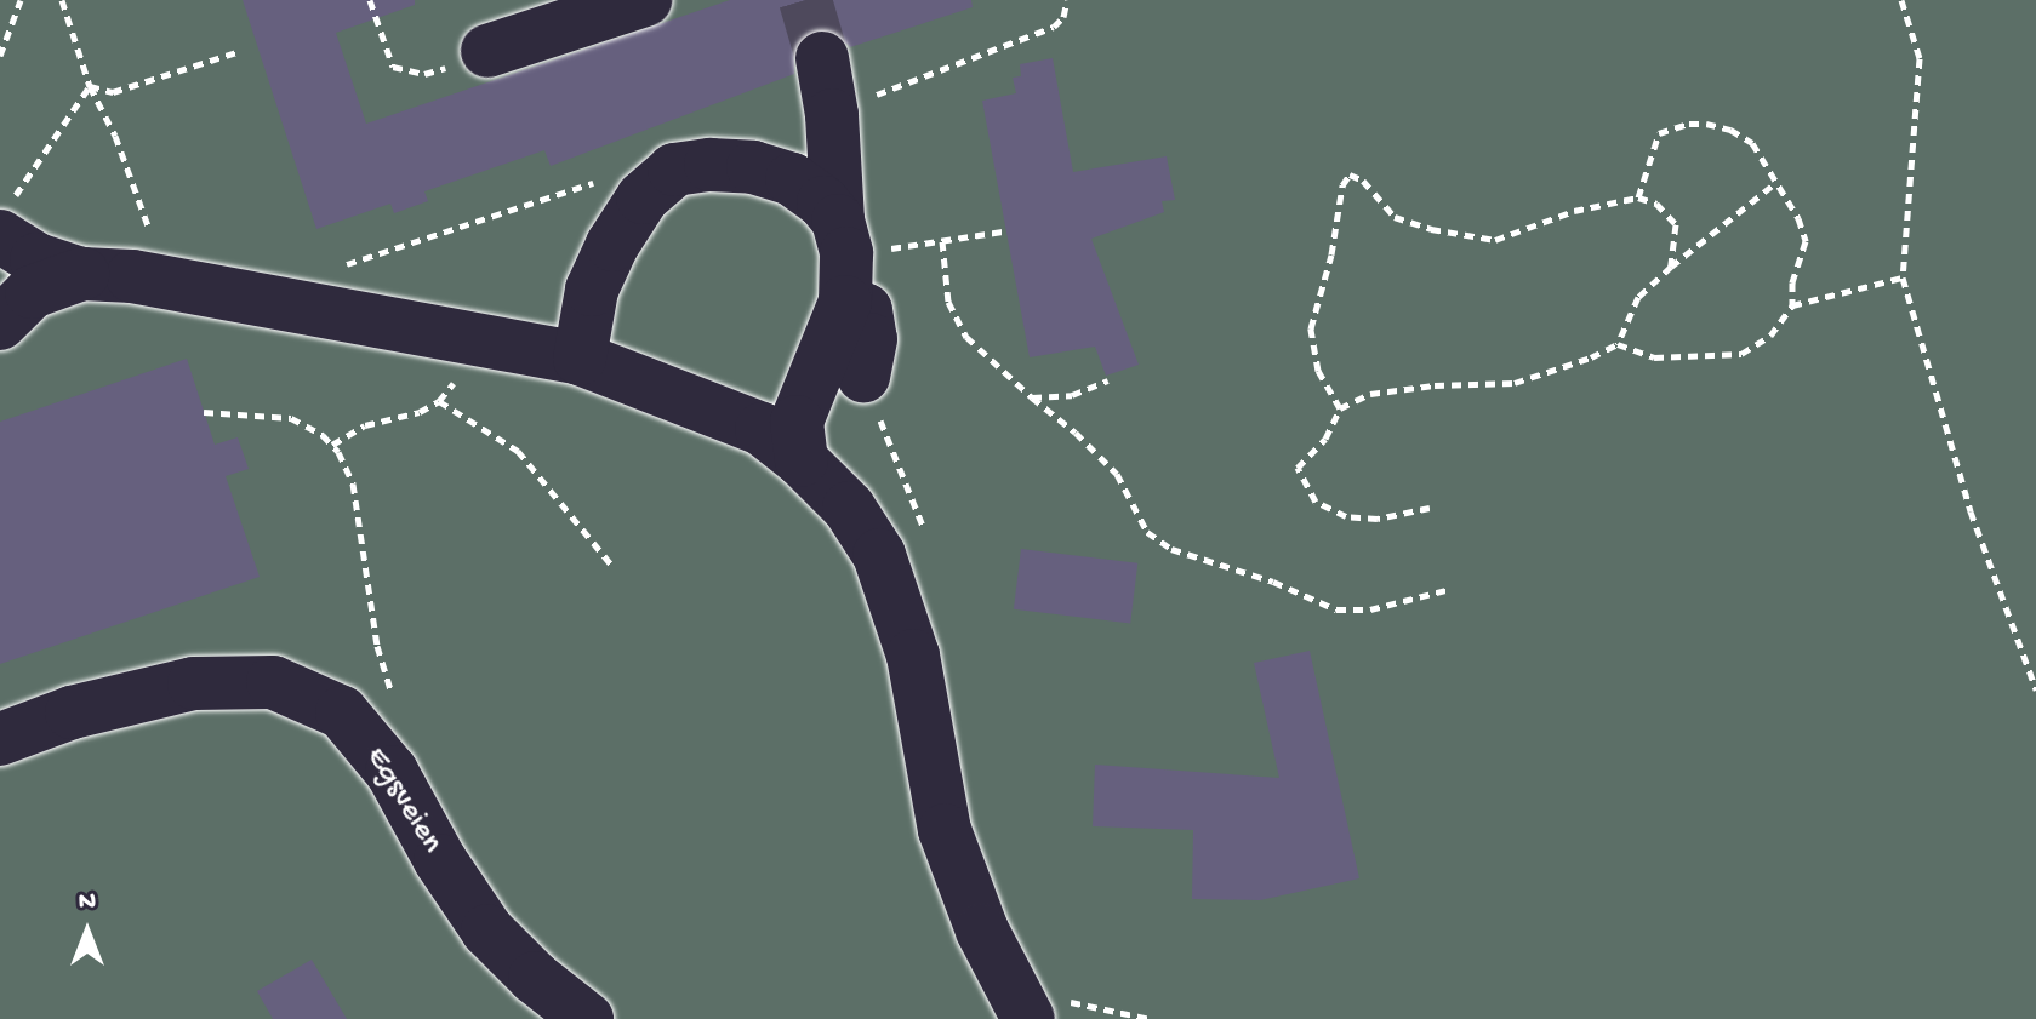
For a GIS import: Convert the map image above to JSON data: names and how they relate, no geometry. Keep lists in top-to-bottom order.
{
  "streets": {
    "street": ["Egsveien"]
  },
  "north": "top"
}
